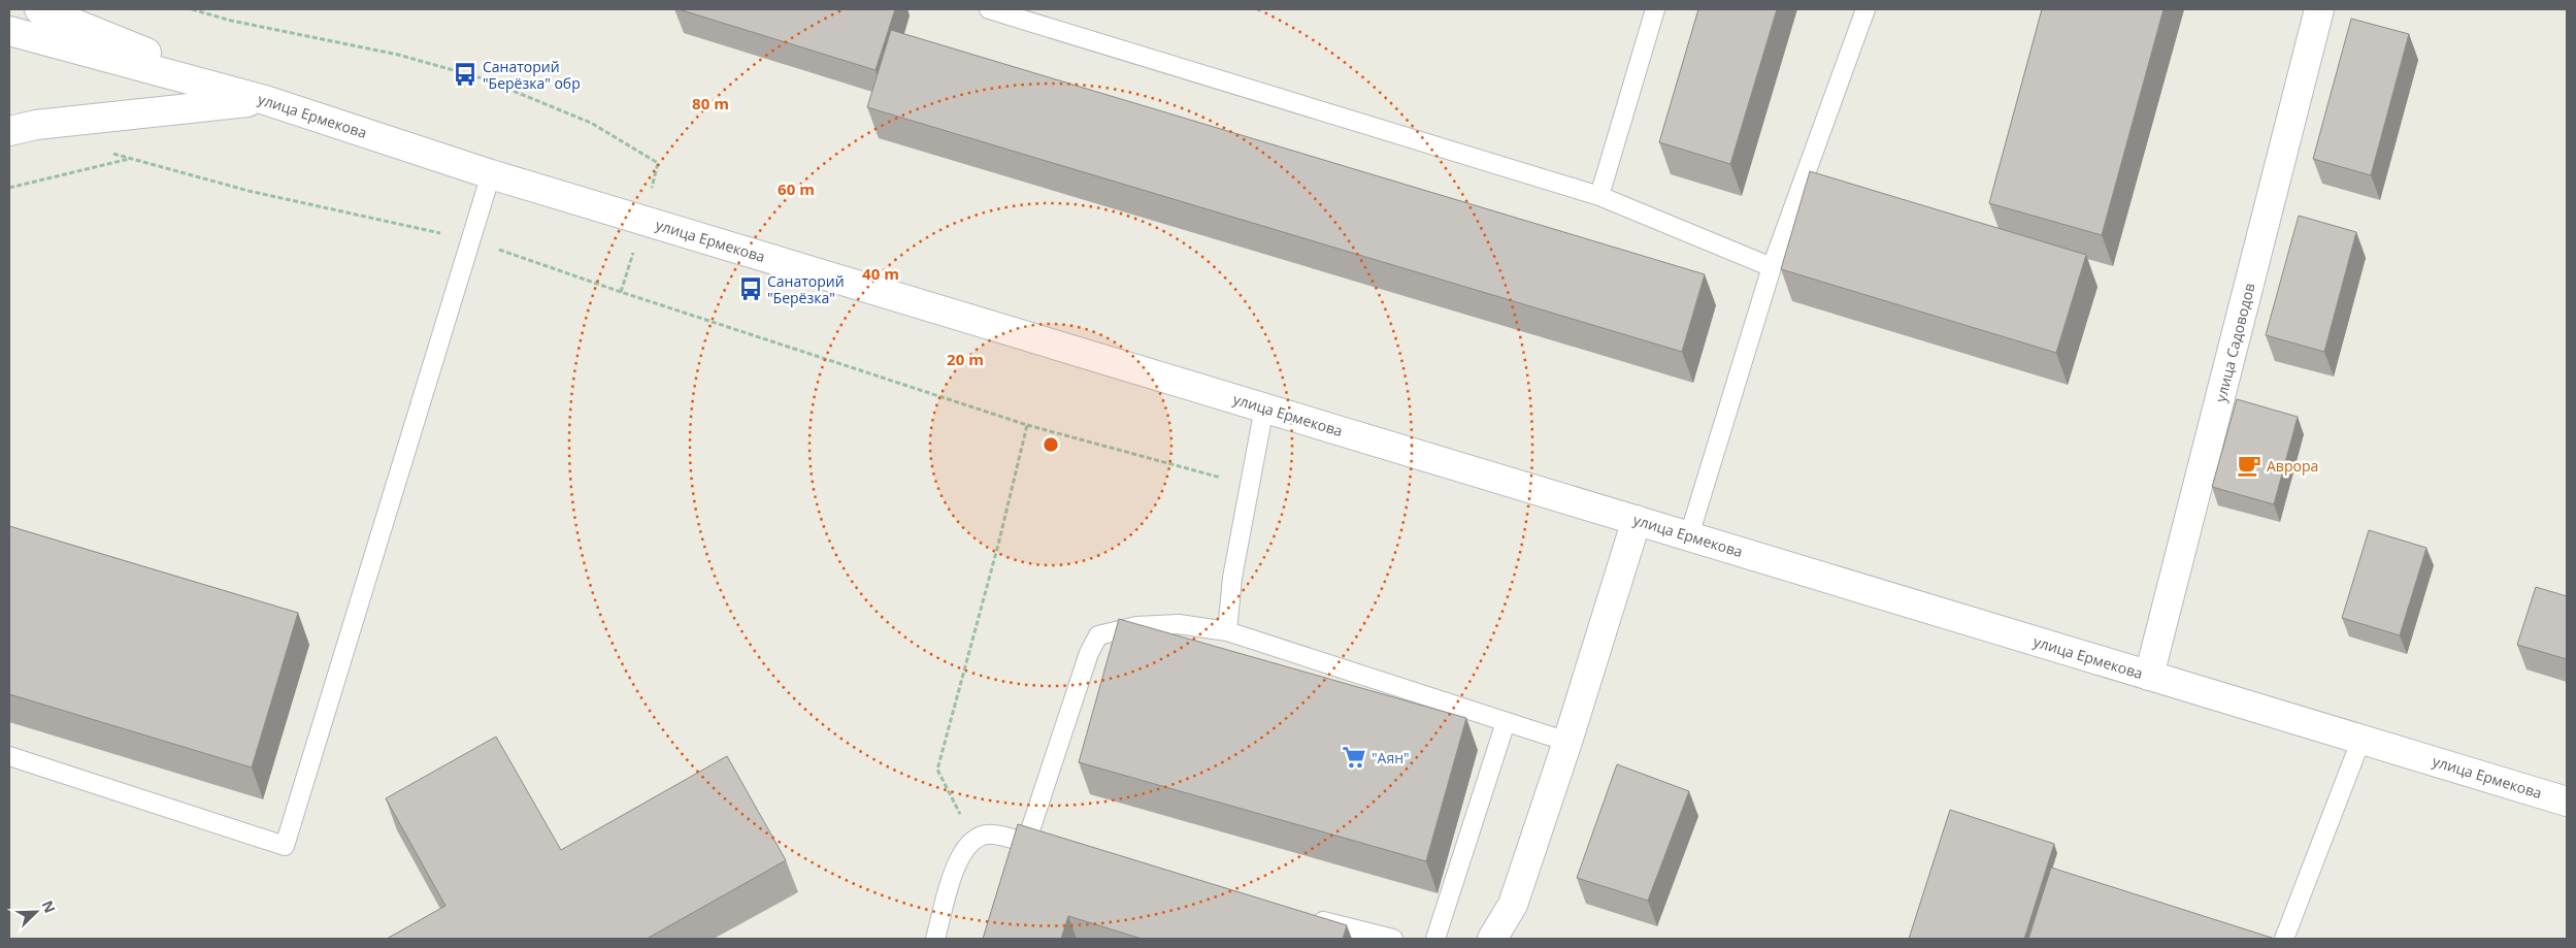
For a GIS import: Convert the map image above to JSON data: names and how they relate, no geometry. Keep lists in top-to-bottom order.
{
  "streets": {
    "main road": ["улица Ермекова", "улица Садоводов"]
  },
  "crossings": [
    ["улица Ермекова", "улица Садоводов"]
  ],
  "places": {
    "bus stop": ["Санаторий \"Берёзка\" обр", "Санаторий \"Берёзка\""],
    "cafe": ["Аврора"],
    "supermarket": ["\"Аян\""]
  },
  "north": "top right",
  "rings": [
    "80 m",
    "60 m",
    "40 m",
    "20 m"
  ]
}
